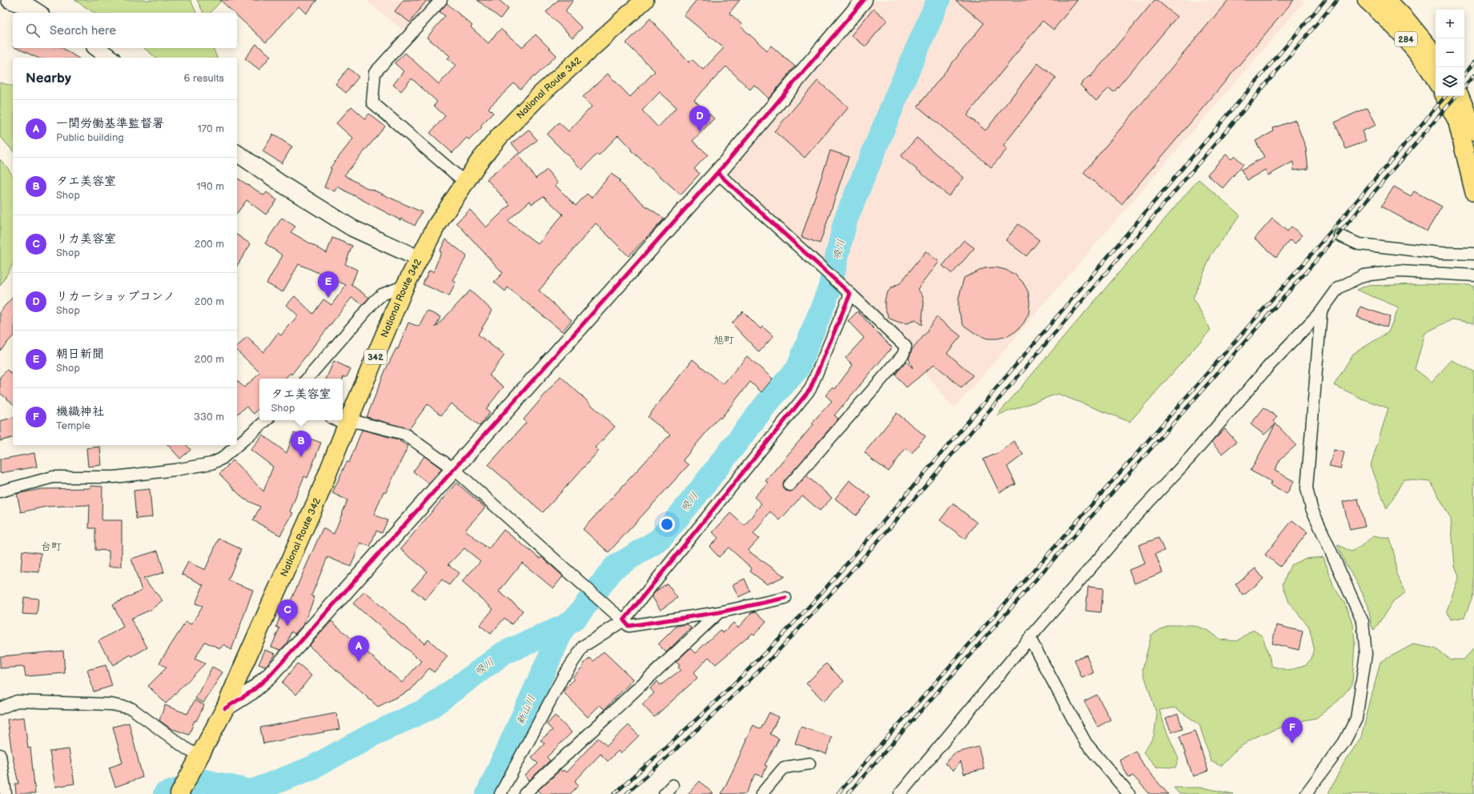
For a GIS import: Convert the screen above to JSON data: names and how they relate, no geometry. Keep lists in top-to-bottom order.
{
  "streets": {
    "highway": ["284", "National Route 342", "342"]
  },
  "districts": ["旭町", "台町"],
  "water": ["吸川", "新山川"],
  "page": {
    "map_buttons": ["+", "−"],
    "search": "Search here",
    "heading": ["Nearby", "6 results"],
    "list": [
      {
        "mark": "A",
        "name": "一関労働基準監督署",
        "note": "Public building",
        "value": "170 m"
      },
      {
        "mark": "B",
        "name": "タエ美容室",
        "note": "Shop",
        "value": "190 m"
      },
      {
        "mark": "C",
        "name": "リカ美容室",
        "note": "Shop",
        "value": "200 m"
      },
      {
        "mark": "D",
        "name": "リカーショップコンノ",
        "note": "Shop",
        "value": "200 m"
      },
      {
        "mark": "E",
        "name": "朝日新聞",
        "note": "Shop",
        "value": "200 m"
      },
      {
        "mark": "F",
        "name": "機織神社",
        "note": "Temple",
        "value": "330 m"
      }
    ],
    "pins": [
      "D",
      "E",
      "B",
      "C",
      "A",
      "F"
    ],
    "popup": ["タエ美容室", "Shop"]
  }
}
